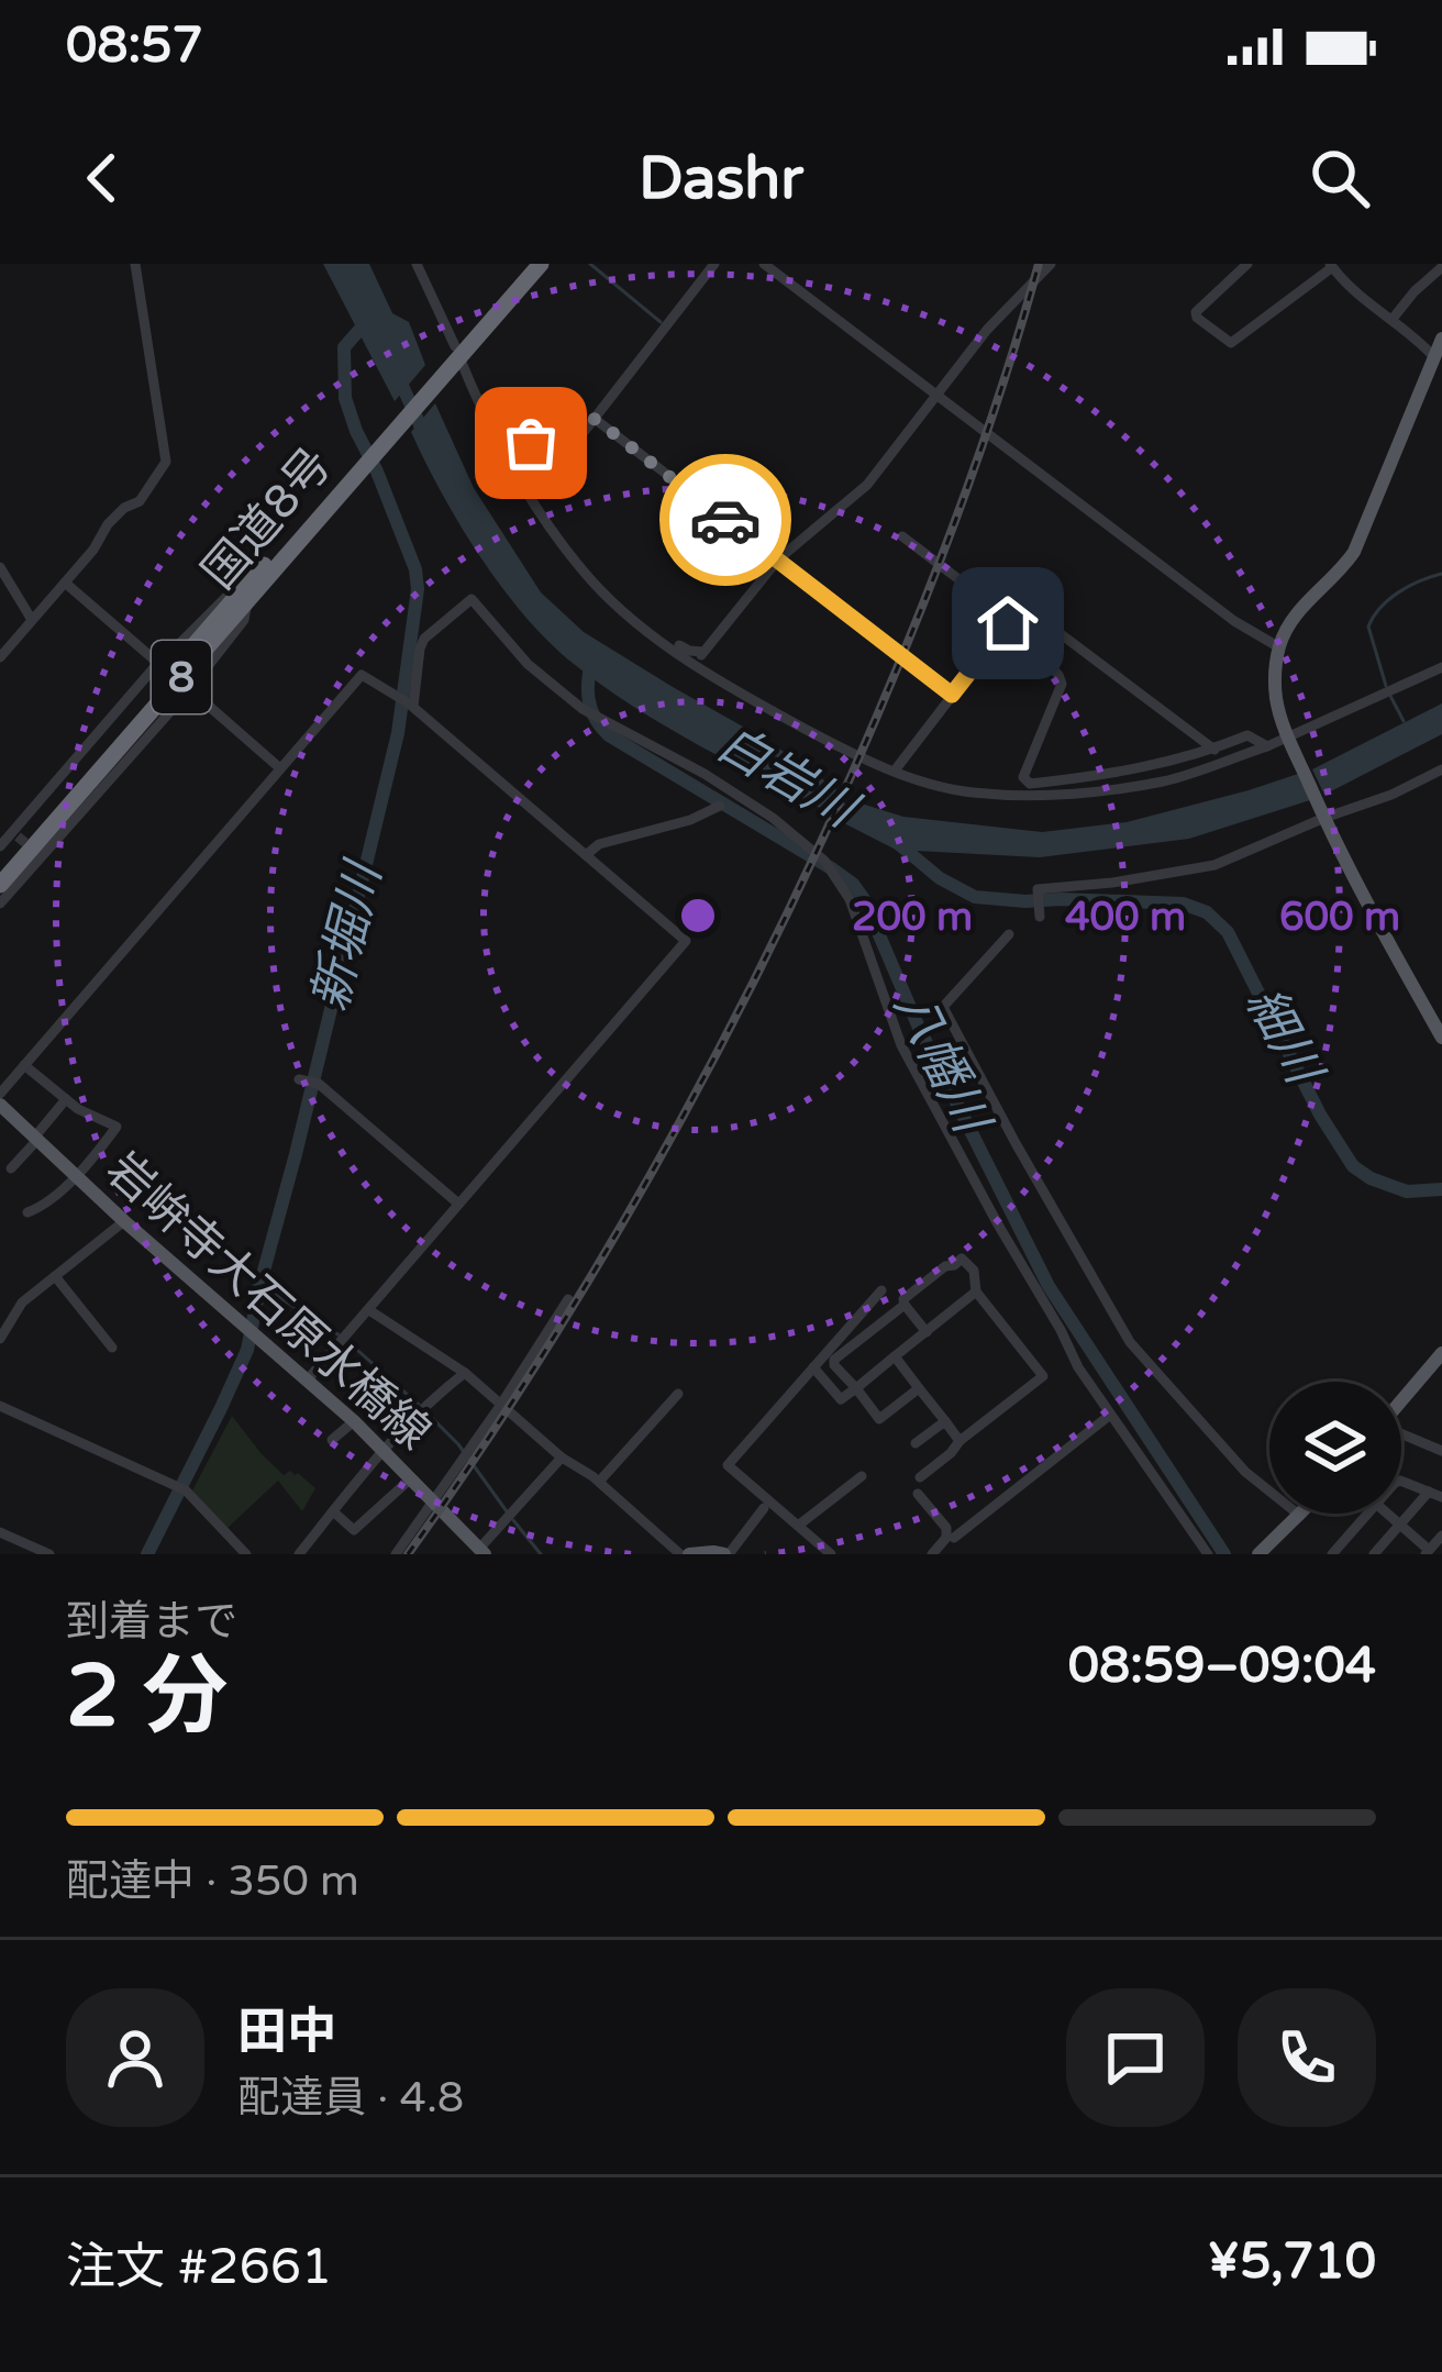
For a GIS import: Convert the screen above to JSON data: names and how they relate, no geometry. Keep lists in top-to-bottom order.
{
  "streets": {
    "highway": ["国道8号", "8"],
    "main road": ["岩峅寺大石原水橋線"]
  },
  "water": [
    "白岩川",
    "新堀川",
    "細川",
    "八幡川"
  ],
  "page": {
    "status": "08:57",
    "header": "Dashr",
    "heading": ["2 分", "到着まで", "08:59–09:04"],
    "panel": [
      "田中",
      "配達員 · 4.8",
      "注文 #2661",
      "¥5,710"
    ],
    "bar": "配達中 · 350 m"
  },
  "rings": ["200 m", "400 m", "600 m"]
}
